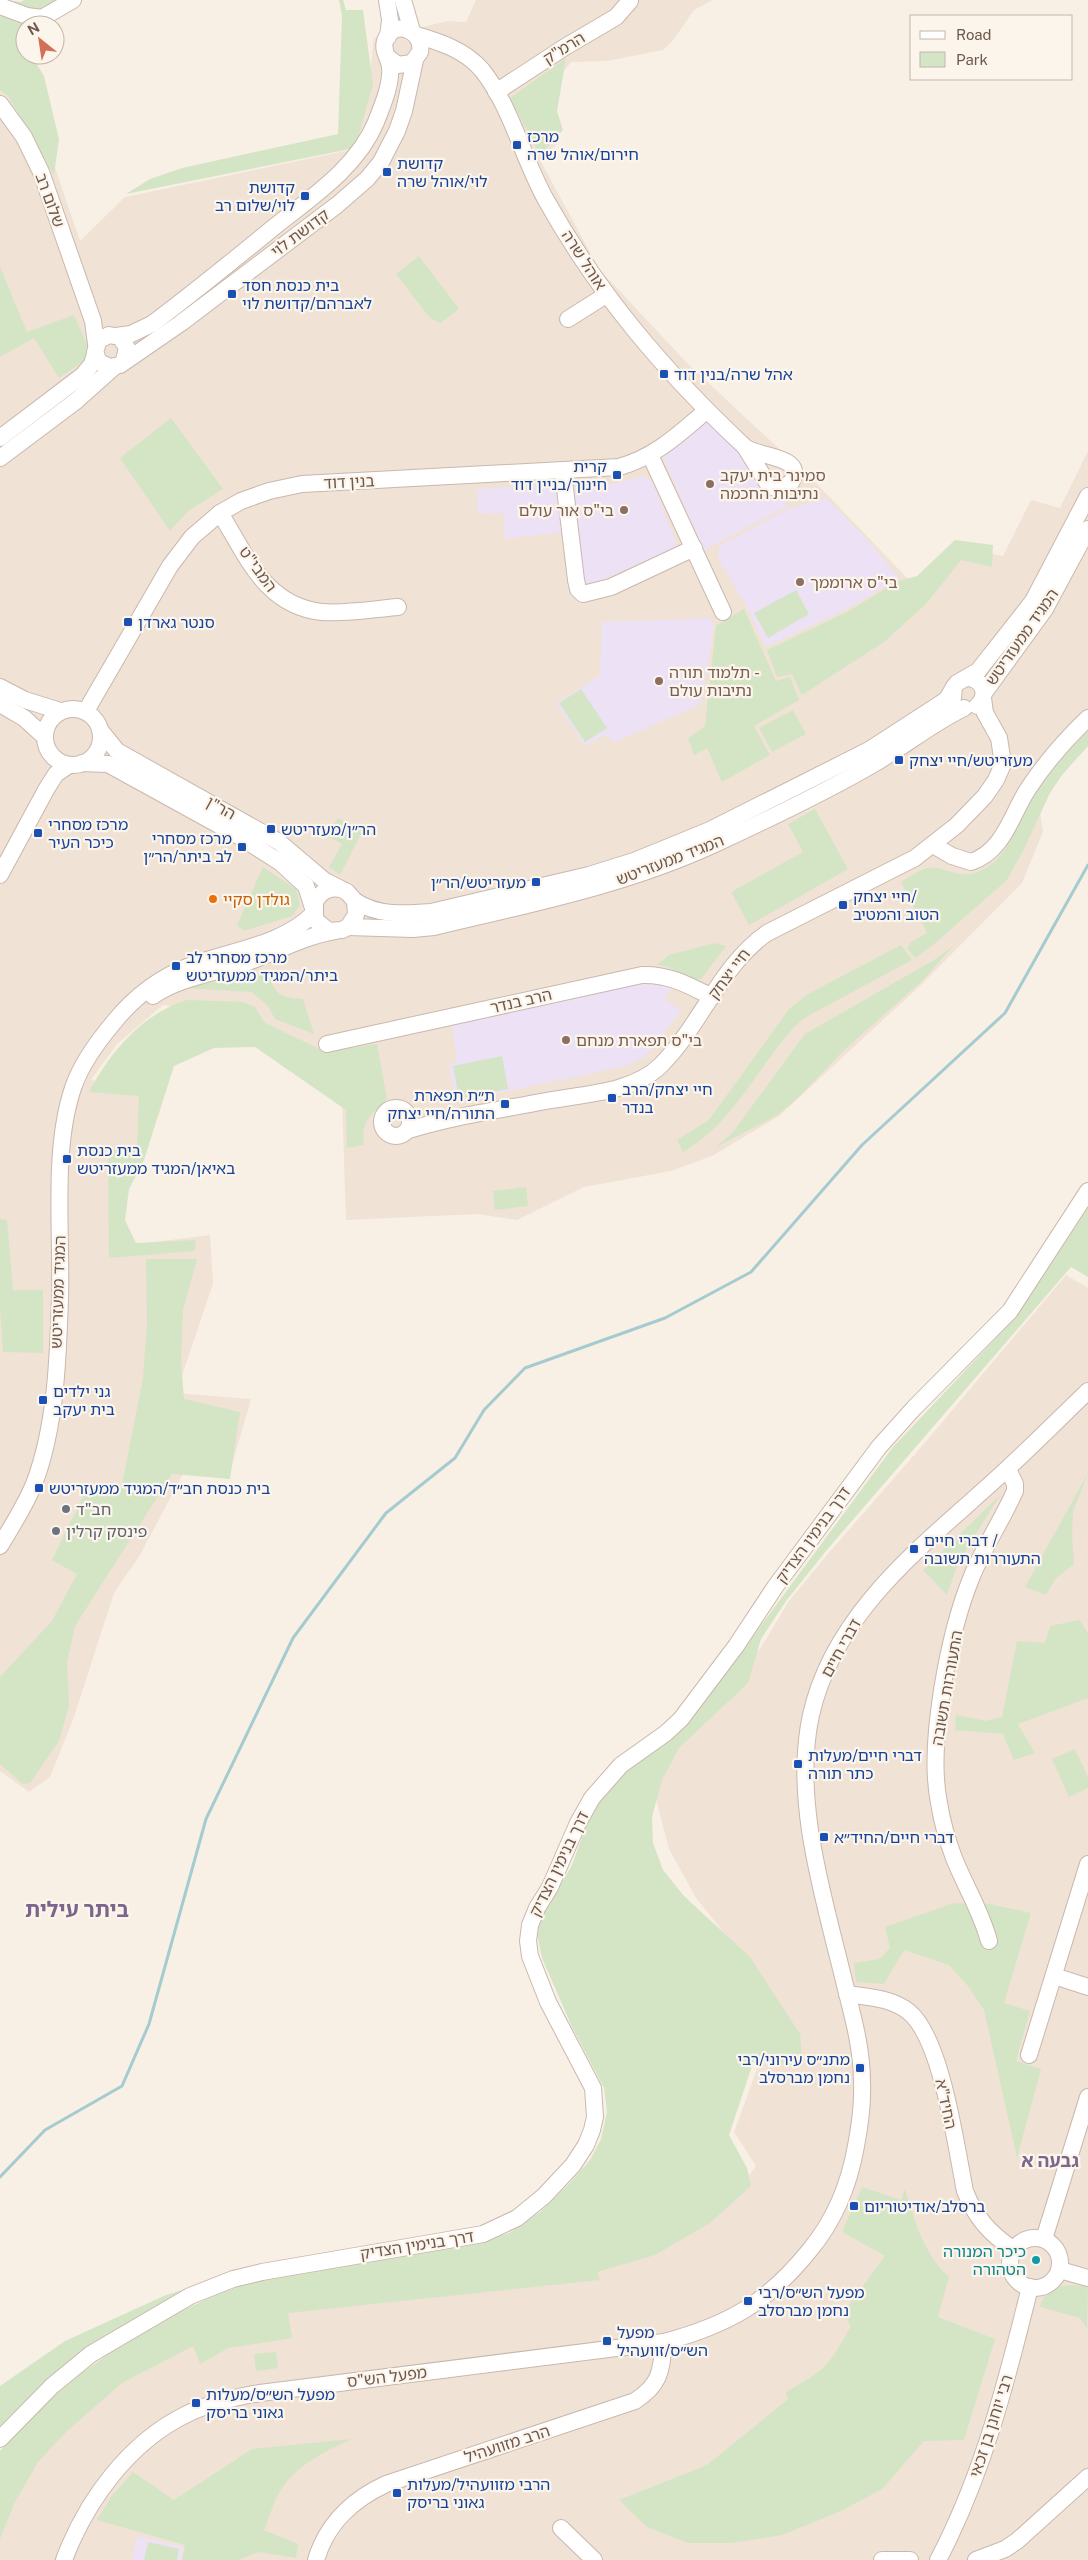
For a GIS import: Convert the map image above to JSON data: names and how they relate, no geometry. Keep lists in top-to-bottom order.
{
  "streets": {
    "street": [
      "הרמ\"ק",
      "שלום רב",
      "קדושת לוי",
      "אוהל שרה",
      "בנין דוד",
      "המבי\"ט",
      "המגיד ממעזריטש",
      "הר\"ן",
      "חיי יצחק",
      "הרב בנדר",
      "דרך בנימין הצדיק",
      "דברי חיים",
      "התעוררות תשובה",
      "החיד\"א",
      "מפעל הש\"ס",
      "רבי יוחנן בן זכאי",
      "הרב מזוועהיל"
    ]
  },
  "crossings": [
    ["הרמ\"ק", "אוהל שרה"],
    ["שלום רב", "קדושת לוי"],
    ["קדושת לוי", "אוהל שרה"],
    ["אוהל שרה", "בנין דוד"],
    ["בנין דוד", "המבי\"ט"],
    ["בנין דוד", "הר\"ן"],
    ["המגיד ממעזריטש", "הר\"ן"],
    ["המגיד ממעזריטש", "חיי יצחק"],
    ["חיי יצחק", "הרב בנדר"],
    ["דברי חיים", "התעוררות תשובה"],
    ["דברי חיים", "החיד\"א"],
    ["דברי חיים", "מפעל הש\"ס"],
    ["דברי חיים", "הרב מזוועהיל"],
    ["החיד\"א", "רבי יוחנן בן זכאי"],
    ["מפעל הש\"ס", "הרב מזוועהיל"]
  ],
  "districts": ["ביתר עילית", "גבעה א"],
  "places": {
    "transit": [
      "מרכז חירום/אוהל שרה",
      "קדושת לוי/אוהל שרה",
      "קדושת לוי/שלום רב",
      "בית כנסת חסד לאברהם/קדושת לוי",
      "אהל שרה/בנין דוד",
      "קרית חינוך/בניין דוד",
      "סנטר גארדן",
      "מעזריטש/חיי יצחק",
      "הר״ן/מעזריטש",
      "מרכז מסחרי כיכר העיר",
      "מרכז מסחרי לב ביתר/הר״ן",
      "מעזריטש/הר״ן",
      "חיי יצחק/ הטוב והמטיב",
      "מרכז מסחרי לב ביתר/המגיד ממעזריטש",
      "חיי יצחק/הרב בנדר",
      "ת״ת תפארת התורה/חיי יצחק",
      "בית כנסת באיאן/המגיד ממעזריטש",
      "גני ילדים בית יעקב",
      "בית כנסת חב״ד/המגיד ממעזריטש",
      "דברי חיים / התעוררות תשובה",
      "דברי חיים/מעלות כתר תורה",
      "דברי חיים/החיד״א",
      "מתנ״ס עירוני/רבי נחמן מברסלב",
      "ברסלב/אודיטוריום",
      "מפעל הש״ס/רבי נחמן מברסלב",
      "מפעל הש״ס/זוועהיל",
      "מפעל הש״ס/מעלות גאוני בריסק",
      "הרבי מזוועהיל/מעלות גאוני בריסק"
    ],
    "other": [
      "סמינר בית יעקב נתיבות החכמה",
      "בי\"ס אור עולם",
      "בי\"ס ארוממך",
      "תלמוד תורה - נתיבות עולם",
      "גולדן סקיי",
      "בי\"ס תפארת מנחם",
      "חב\"ד",
      "פינסק קרלין",
      "כיכר המנורה הטהורה"
    ]
  },
  "legend": ["Road", "Park"],
  "north": "top left"
}
